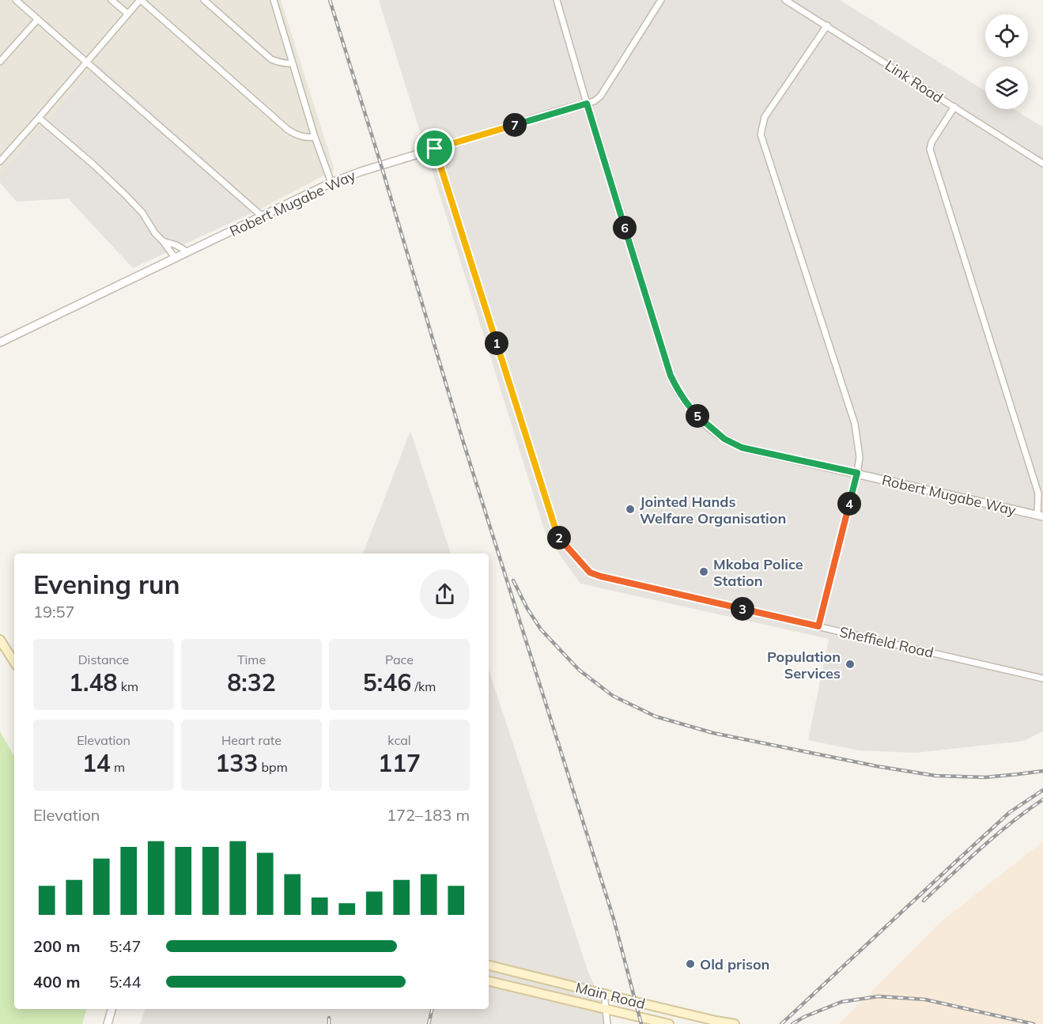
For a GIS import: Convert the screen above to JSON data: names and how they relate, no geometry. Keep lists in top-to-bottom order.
{
  "streets": {
    "main road": ["Main Road"],
    "street": ["Link Road", "Robert Mugabe Way", "Sheffield Road"]
  },
  "crossings": [
    ["Robert Mugabe Way", "Sheffield Road"]
  ],
  "places": [
    "Jointed Hands Welfare Organisation",
    "Mkoba Police Station",
    "Population Services",
    "Old prison"
  ],
  "page": {
    "pins": [
      "7",
      "6",
      "1",
      "5",
      "4",
      "2",
      "3"
    ],
    "heading": ["Evening run", "19:57"],
    "stats": [
      ["Distance", "1.48 km"],
      ["Time", "8:32"],
      ["Pace", "5:46 /km"],
      ["Elevation", "14 m"],
      ["Heart rate", "133 bpm"],
      ["kcal", "117"]
    ],
    "chart": ["Elevation", "172–183 m"],
    "list": [
      {
        "name": "200 m",
        "note": "5:47"
      },
      {
        "name": "400 m",
        "note": "5:44"
      }
    ]
  }
}
